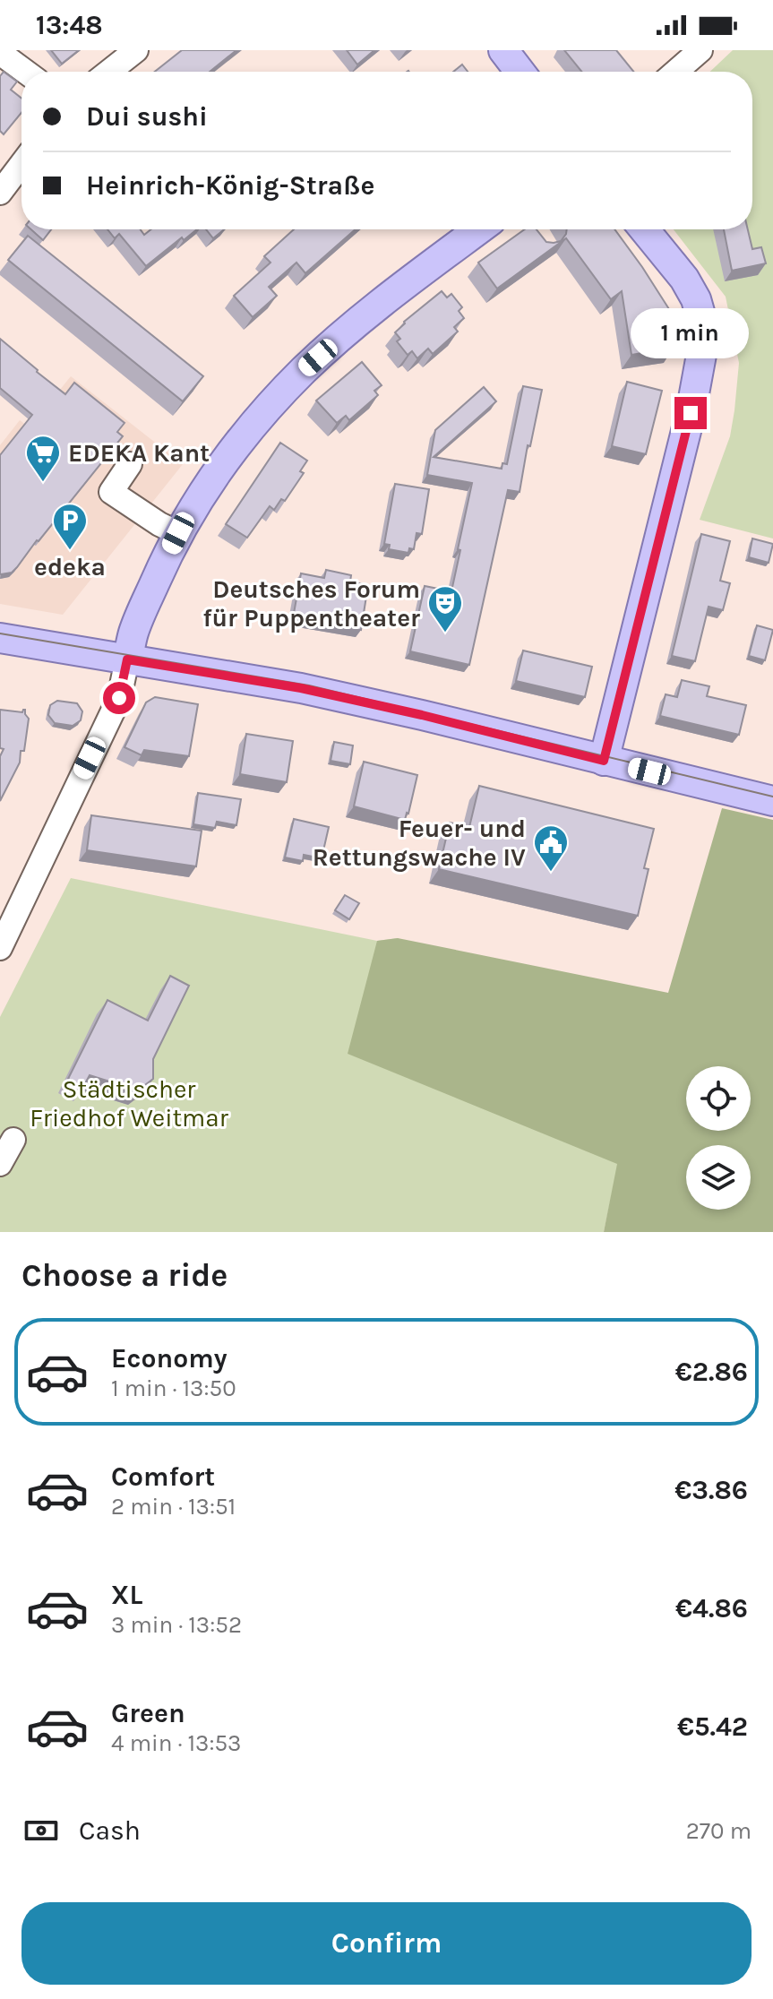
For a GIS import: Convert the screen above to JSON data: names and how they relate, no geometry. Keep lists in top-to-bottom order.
{
  "parks": ["Städtischer Friedhof Weitmar"],
  "places": {
    "supermarket": ["EDEKA Kant"],
    "parking": ["edeka"],
    "theatre": ["Deutsches Forum für Puppentheater"],
    "public building": ["Feuer- und Rettungswache IV"]
  },
  "page": {
    "status": "13:48",
    "banner": ["Dui sushi", "Heinrich-König-Straße"],
    "bubble": "1 min",
    "heading": "Choose a ride",
    "list": [
      {
        "name": "Economy",
        "note": "1 min · 13:50",
        "value": "€2.86"
      },
      {
        "name": "Comfort",
        "note": "2 min · 13:51",
        "value": "€3.86"
      },
      {
        "name": "XL",
        "note": "3 min · 13:52",
        "value": "€4.86"
      },
      {
        "name": "Green",
        "note": "4 min · 13:53",
        "value": "€5.42"
      }
    ],
    "pay": ["Cash", "270 m"],
    "buttons": "Confirm"
  }
}
